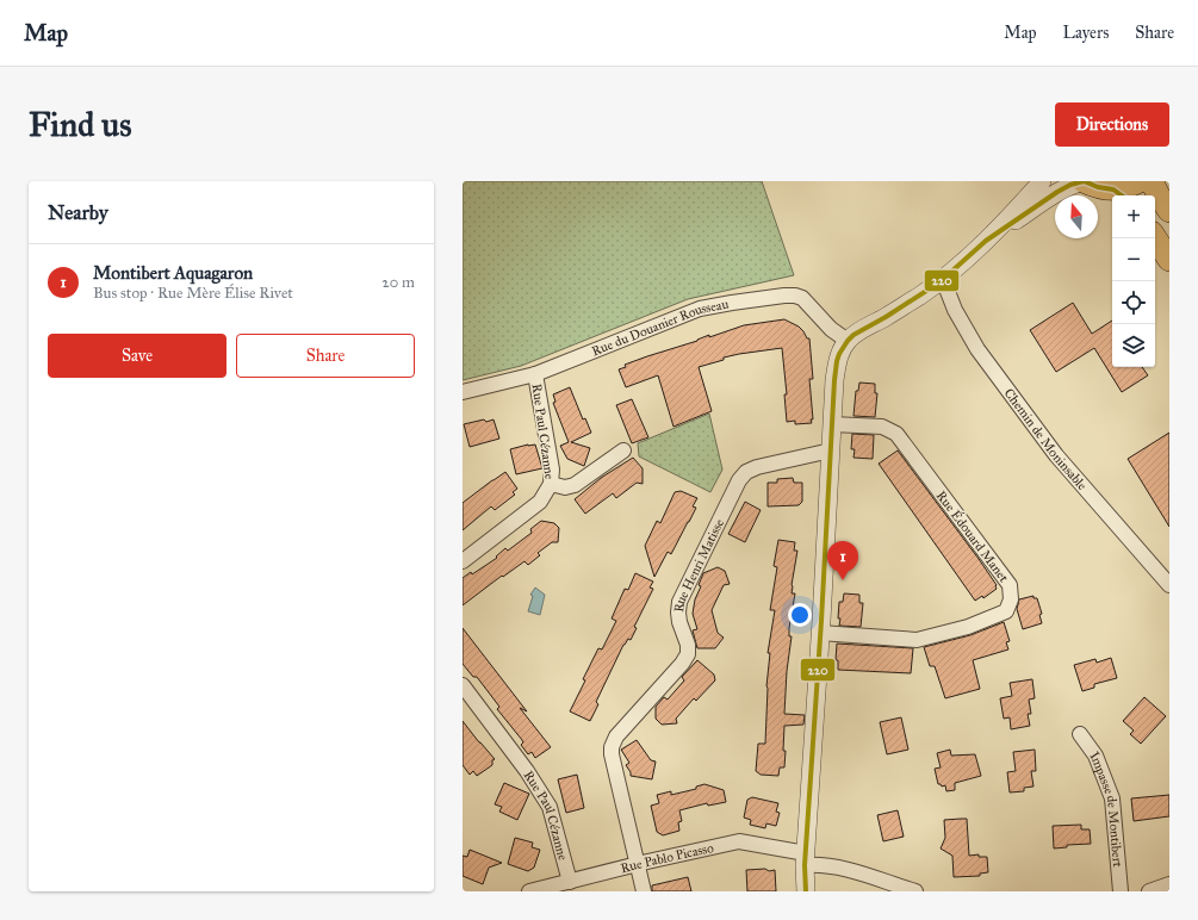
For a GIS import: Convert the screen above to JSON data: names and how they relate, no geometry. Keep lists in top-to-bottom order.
{
  "streets": {
    "street": [
      "Rue du Douanier Rousseau",
      "Rue Paul Cézanne",
      "Chemin de Moninsable",
      "Rue Édouard Manet",
      "Rue Henri Matisse",
      "Impasse de Montibert",
      "Rue Pablo Picasso"
    ]
  },
  "crossings": [
    ["Rue du Douanier Rousseau", "Rue Paul Cézanne"],
    ["Rue Paul Cézanne", "Rue Pablo Picasso"],
    ["Rue Henri Matisse", "Rue Pablo Picasso"]
  ],
  "lines": ["transit line 220"],
  "north": "top",
  "page": {
    "header": "Map",
    "nav": ["Map", "Layers", "Share"],
    "buttons": [
      "Directions",
      ["Save", "Share"]
    ],
    "title": "Find us",
    "heading": "Nearby",
    "map_buttons": ["+", "−"],
    "list": [
      {
        "mark": "1",
        "name": "Montibert Aquagaron",
        "note": "Bus stop · Rue Mère Élise Rivet",
        "value": "20 m"
      }
    ],
    "pins": "1"
  }
}
